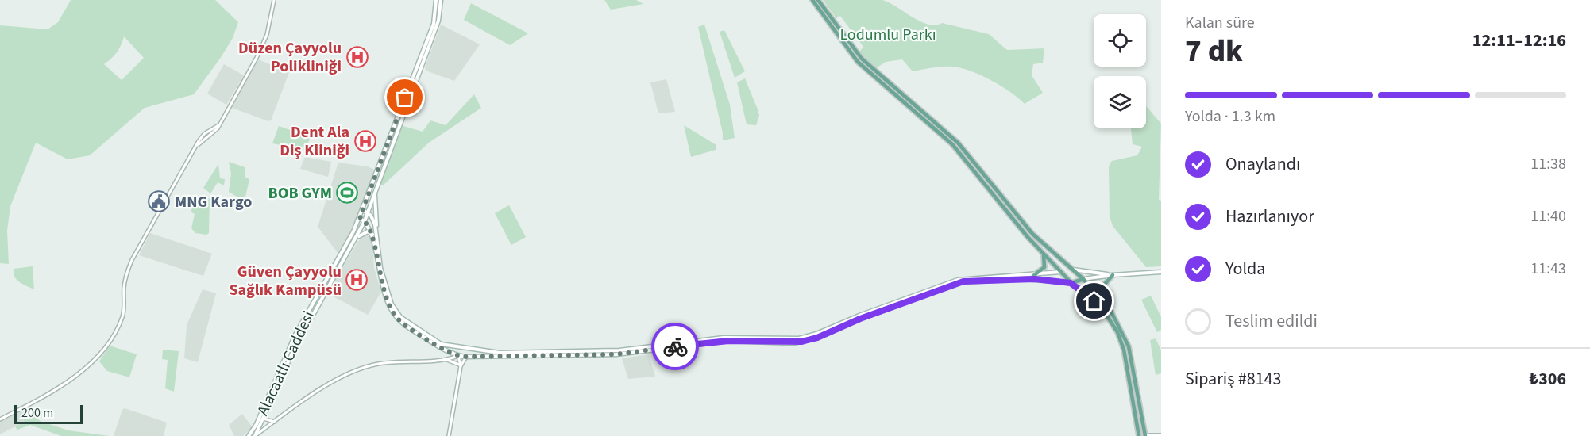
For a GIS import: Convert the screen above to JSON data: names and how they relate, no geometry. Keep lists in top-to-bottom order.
{
  "streets": {
    "main road": ["Alacaatlı Caddesi"]
  },
  "parks": ["Lodumlu Parkı"],
  "places": {
    "hospital": ["Düzen Çayyolu Polikliniği", "Dent Ala Diş Kliniği", "Güven Çayyolu Sağlık Kampüsü"],
    "sports": ["BOB GYM"],
    "public building": ["MNG Kargo"]
  },
  "scale_bar": "200 m",
  "page": {
    "heading": ["7 dk", "Kalan süre", "12:11–12:16"],
    "panel": ["Sipariş #8143", "₺306"],
    "bar": "Yolda · 1.3 km",
    "list": [
      ["Onaylandı", "11:38"],
      ["Hazırlanıyor", "11:40"],
      ["Yolda", "11:43"],
      "Teslim edildi"
    ],
    "scale": "200 m"
  }
}
